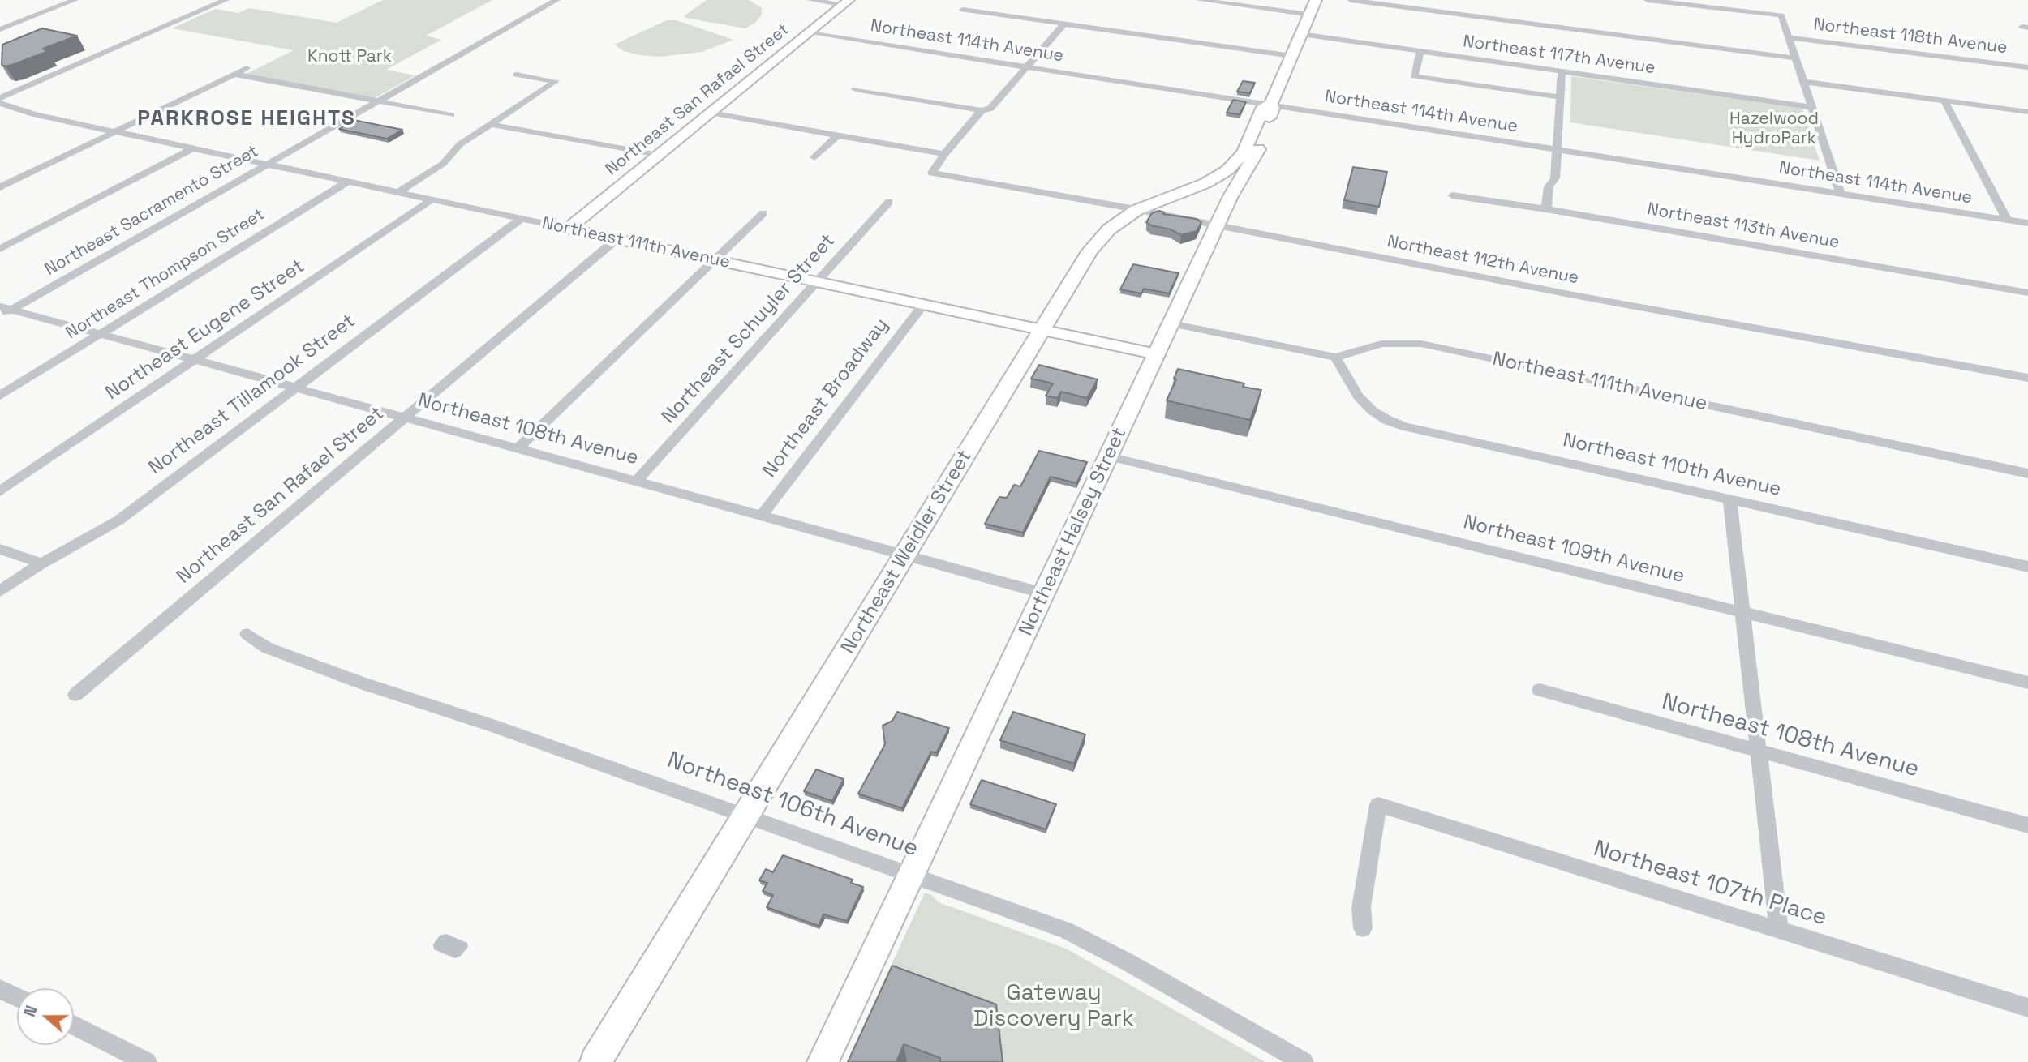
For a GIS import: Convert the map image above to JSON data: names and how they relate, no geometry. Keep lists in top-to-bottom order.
{
  "streets": {
    "main road": ["Northeast Halsey Street", "Northeast Weidler Street"],
    "street": [
      "Northeast 118th Avenue",
      "Northeast 114th Avenue",
      "Northeast 117th Avenue",
      "Northeast San Rafael Street",
      "Northeast Sacramento Street",
      "Northeast 113th Avenue",
      "Northeast 111th Avenue",
      "Northeast 112th Avenue",
      "Northeast Thompson Street",
      "Northeast Schuyler Street",
      "Northeast Eugene Street",
      "Northeast Tillamook Street",
      "Northeast Broadway",
      "Northeast 108th Avenue",
      "Northeast 110th Avenue",
      "Northeast 109th Avenue",
      "Northeast 106th Avenue",
      "Northeast 107th Place"
    ]
  },
  "crossings": [
    ["Northeast 114th Avenue", "Northeast San Rafael Street"],
    ["Northeast 114th Avenue", "Northeast Halsey Street"],
    ["Northeast 114th Avenue", "Northeast Weidler Street"],
    ["Northeast 117th Avenue", "Northeast Halsey Street"],
    ["Northeast San Rafael Street", "Northeast 111th Avenue"],
    ["Northeast San Rafael Street", "Northeast 108th Avenue"],
    ["Northeast Sacramento Street", "Northeast 111th Avenue"],
    ["Northeast Sacramento Street", "Northeast 108th Avenue"],
    ["Northeast 111th Avenue", "Northeast Thompson Street"],
    ["Northeast 111th Avenue", "Northeast Schuyler Street"],
    ["Northeast 111th Avenue", "Northeast Eugene Street"],
    ["Northeast 111th Avenue", "Northeast Tillamook Street"],
    ["Northeast 111th Avenue", "Northeast Broadway"],
    ["Northeast 111th Avenue", "Northeast 110th Avenue"],
    ["Northeast 111th Avenue", "Northeast Halsey Street"],
    ["Northeast 111th Avenue", "Northeast Weidler Street"],
    ["Northeast 112th Avenue", "Northeast Halsey Street"],
    ["Northeast 112th Avenue", "Northeast Weidler Street"],
    ["Northeast Thompson Street", "Northeast 108th Avenue"],
    ["Northeast Schuyler Street", "Northeast 108th Avenue"],
    ["Northeast Eugene Street", "Northeast 108th Avenue"],
    ["Northeast Tillamook Street", "Northeast 108th Avenue"],
    ["Northeast Broadway", "Northeast 108th Avenue"],
    ["Northeast 108th Avenue", "Northeast Halsey Street"],
    ["Northeast 108th Avenue", "Northeast Weidler Street"],
    ["Northeast Halsey Street", "Northeast 109th Avenue"],
    ["Northeast Halsey Street", "Northeast Weidler Street"],
    ["Northeast Halsey Street", "Northeast 106th Avenue"],
    ["Northeast Weidler Street", "Northeast 106th Avenue"]
  ],
  "districts": ["PARKROSE HEIGHTS"],
  "parks": ["Knott Park", "Hazelwood HydroPark", "Gateway Discovery Park"],
  "north": "left"
}
